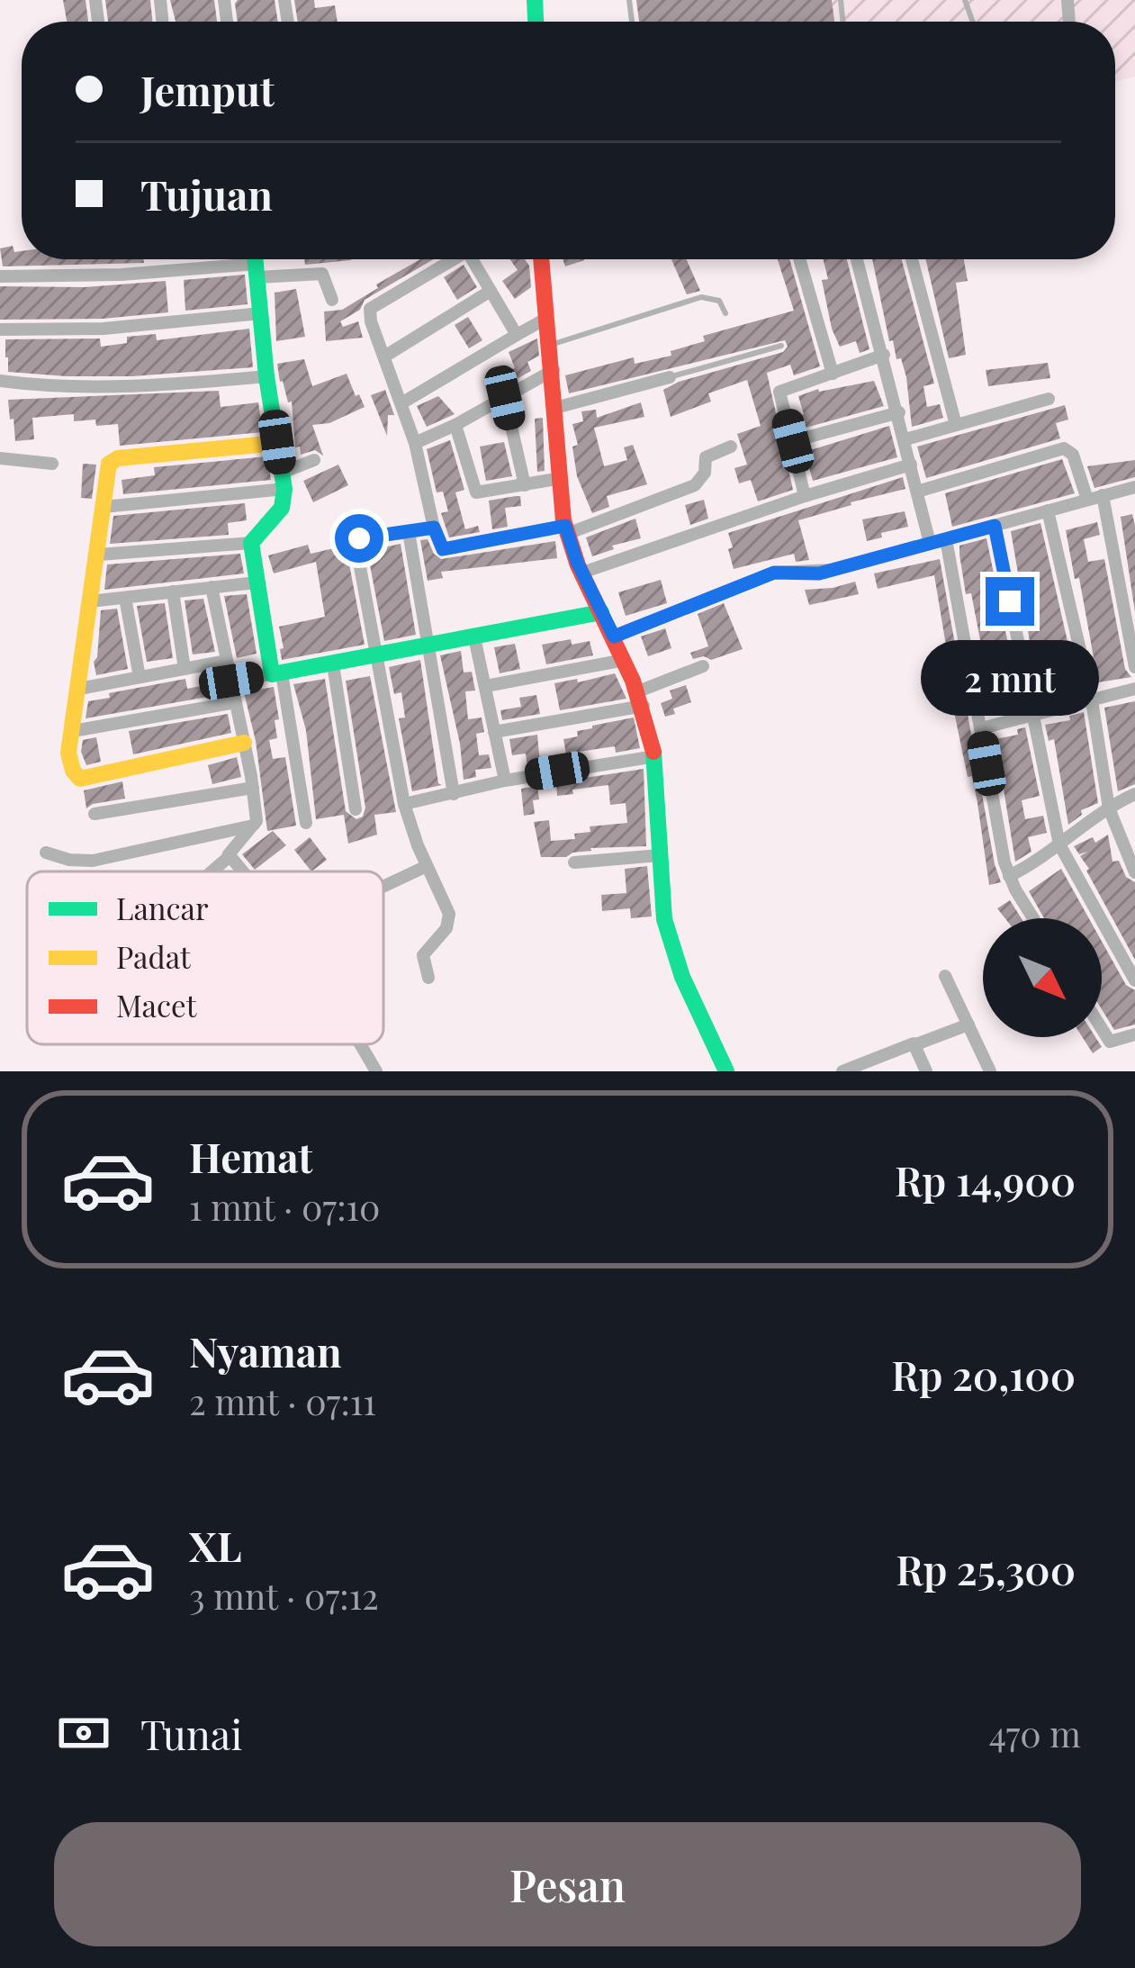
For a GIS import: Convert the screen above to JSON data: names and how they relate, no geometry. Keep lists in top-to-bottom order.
{
  "legend": ["Lancar", "Padat", "Macet"],
  "north": "bottom right",
  "page": {
    "banner": ["Jemput", "Tujuan"],
    "bubble": "2 mnt",
    "list": [
      {
        "name": "Hemat",
        "note": "1 mnt · 07:10",
        "value": "Rp 14,900"
      },
      {
        "name": "Nyaman",
        "note": "2 mnt · 07:11",
        "value": "Rp 20,100"
      },
      {
        "name": "XL",
        "note": "3 mnt · 07:12",
        "value": "Rp 25,300"
      }
    ],
    "pay": ["Tunai", "470 m"],
    "buttons": "Pesan"
  }
}
